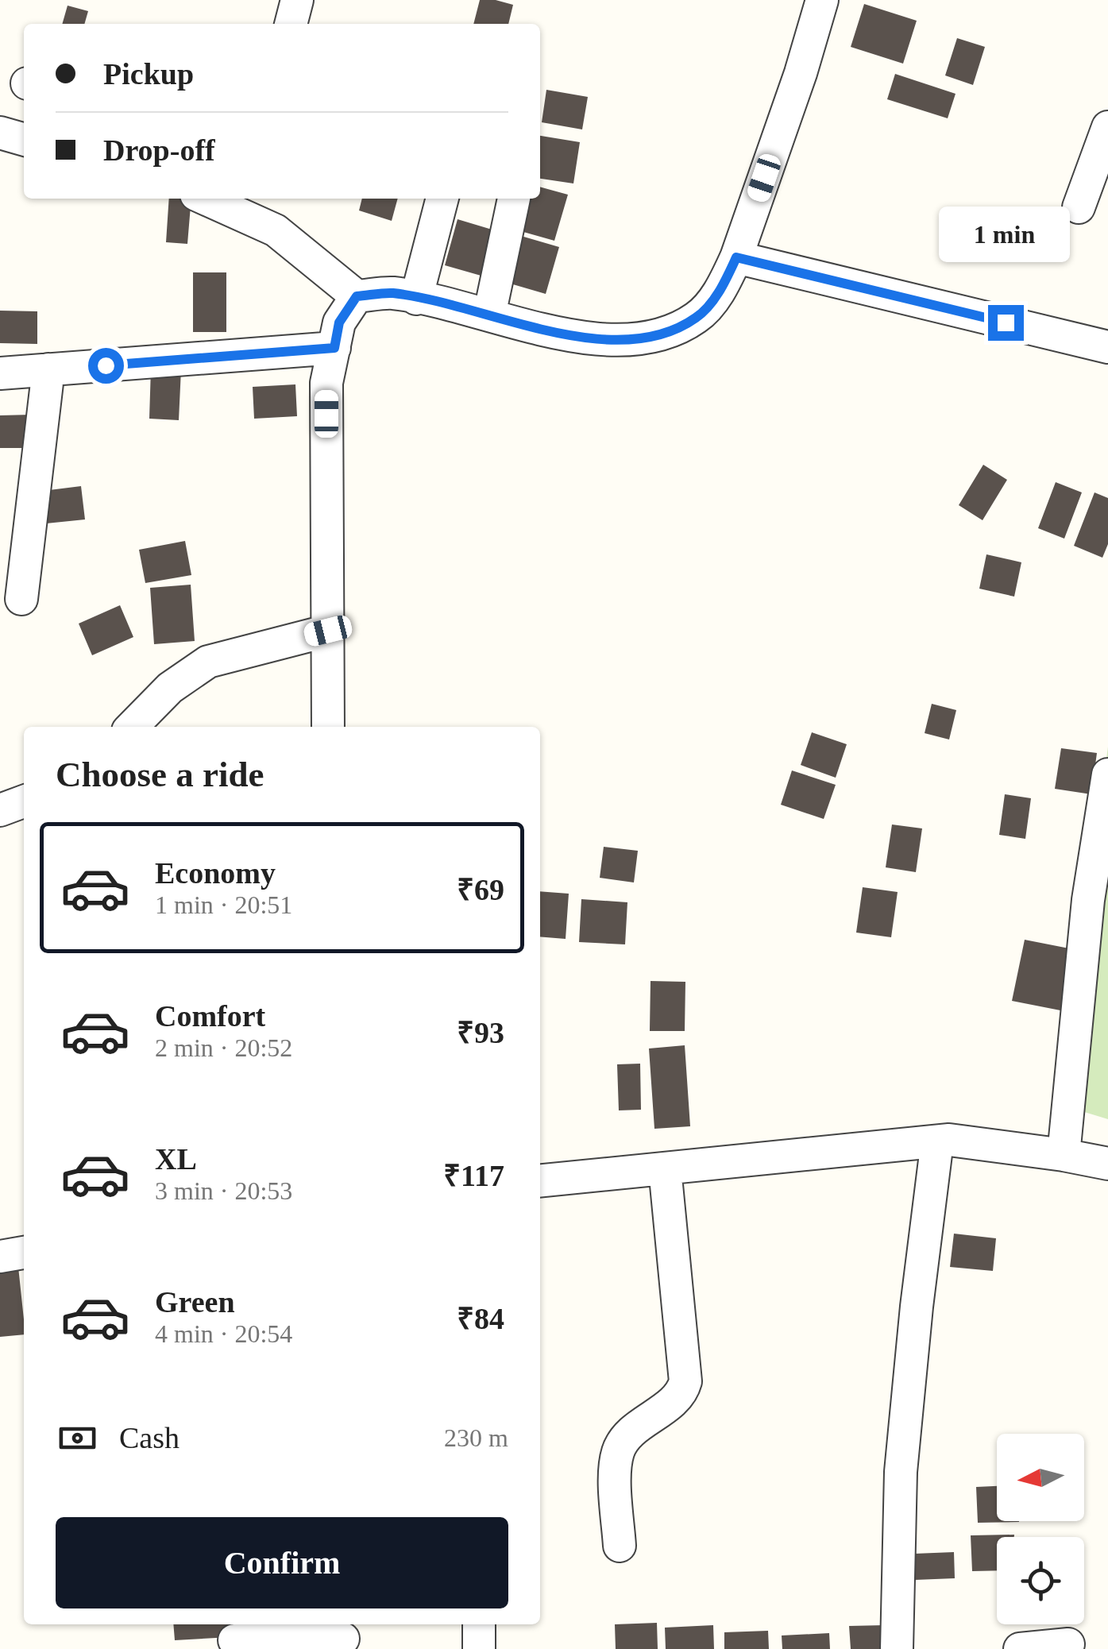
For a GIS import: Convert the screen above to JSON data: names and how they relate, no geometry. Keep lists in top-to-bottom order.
{
  "north": "left",
  "page": {
    "banner": ["Pickup", "Drop-off"],
    "bubble": "1 min",
    "heading": "Choose a ride",
    "list": [
      {
        "name": "Economy",
        "note": "1 min · 20:51",
        "value": "₹69"
      },
      {
        "name": "Comfort",
        "note": "2 min · 20:52",
        "value": "₹93"
      },
      {
        "name": "XL",
        "note": "3 min · 20:53",
        "value": "₹117"
      },
      {
        "name": "Green",
        "note": "4 min · 20:54",
        "value": "₹84"
      }
    ],
    "pay": ["Cash", "230 m"],
    "buttons": "Confirm"
  }
}
